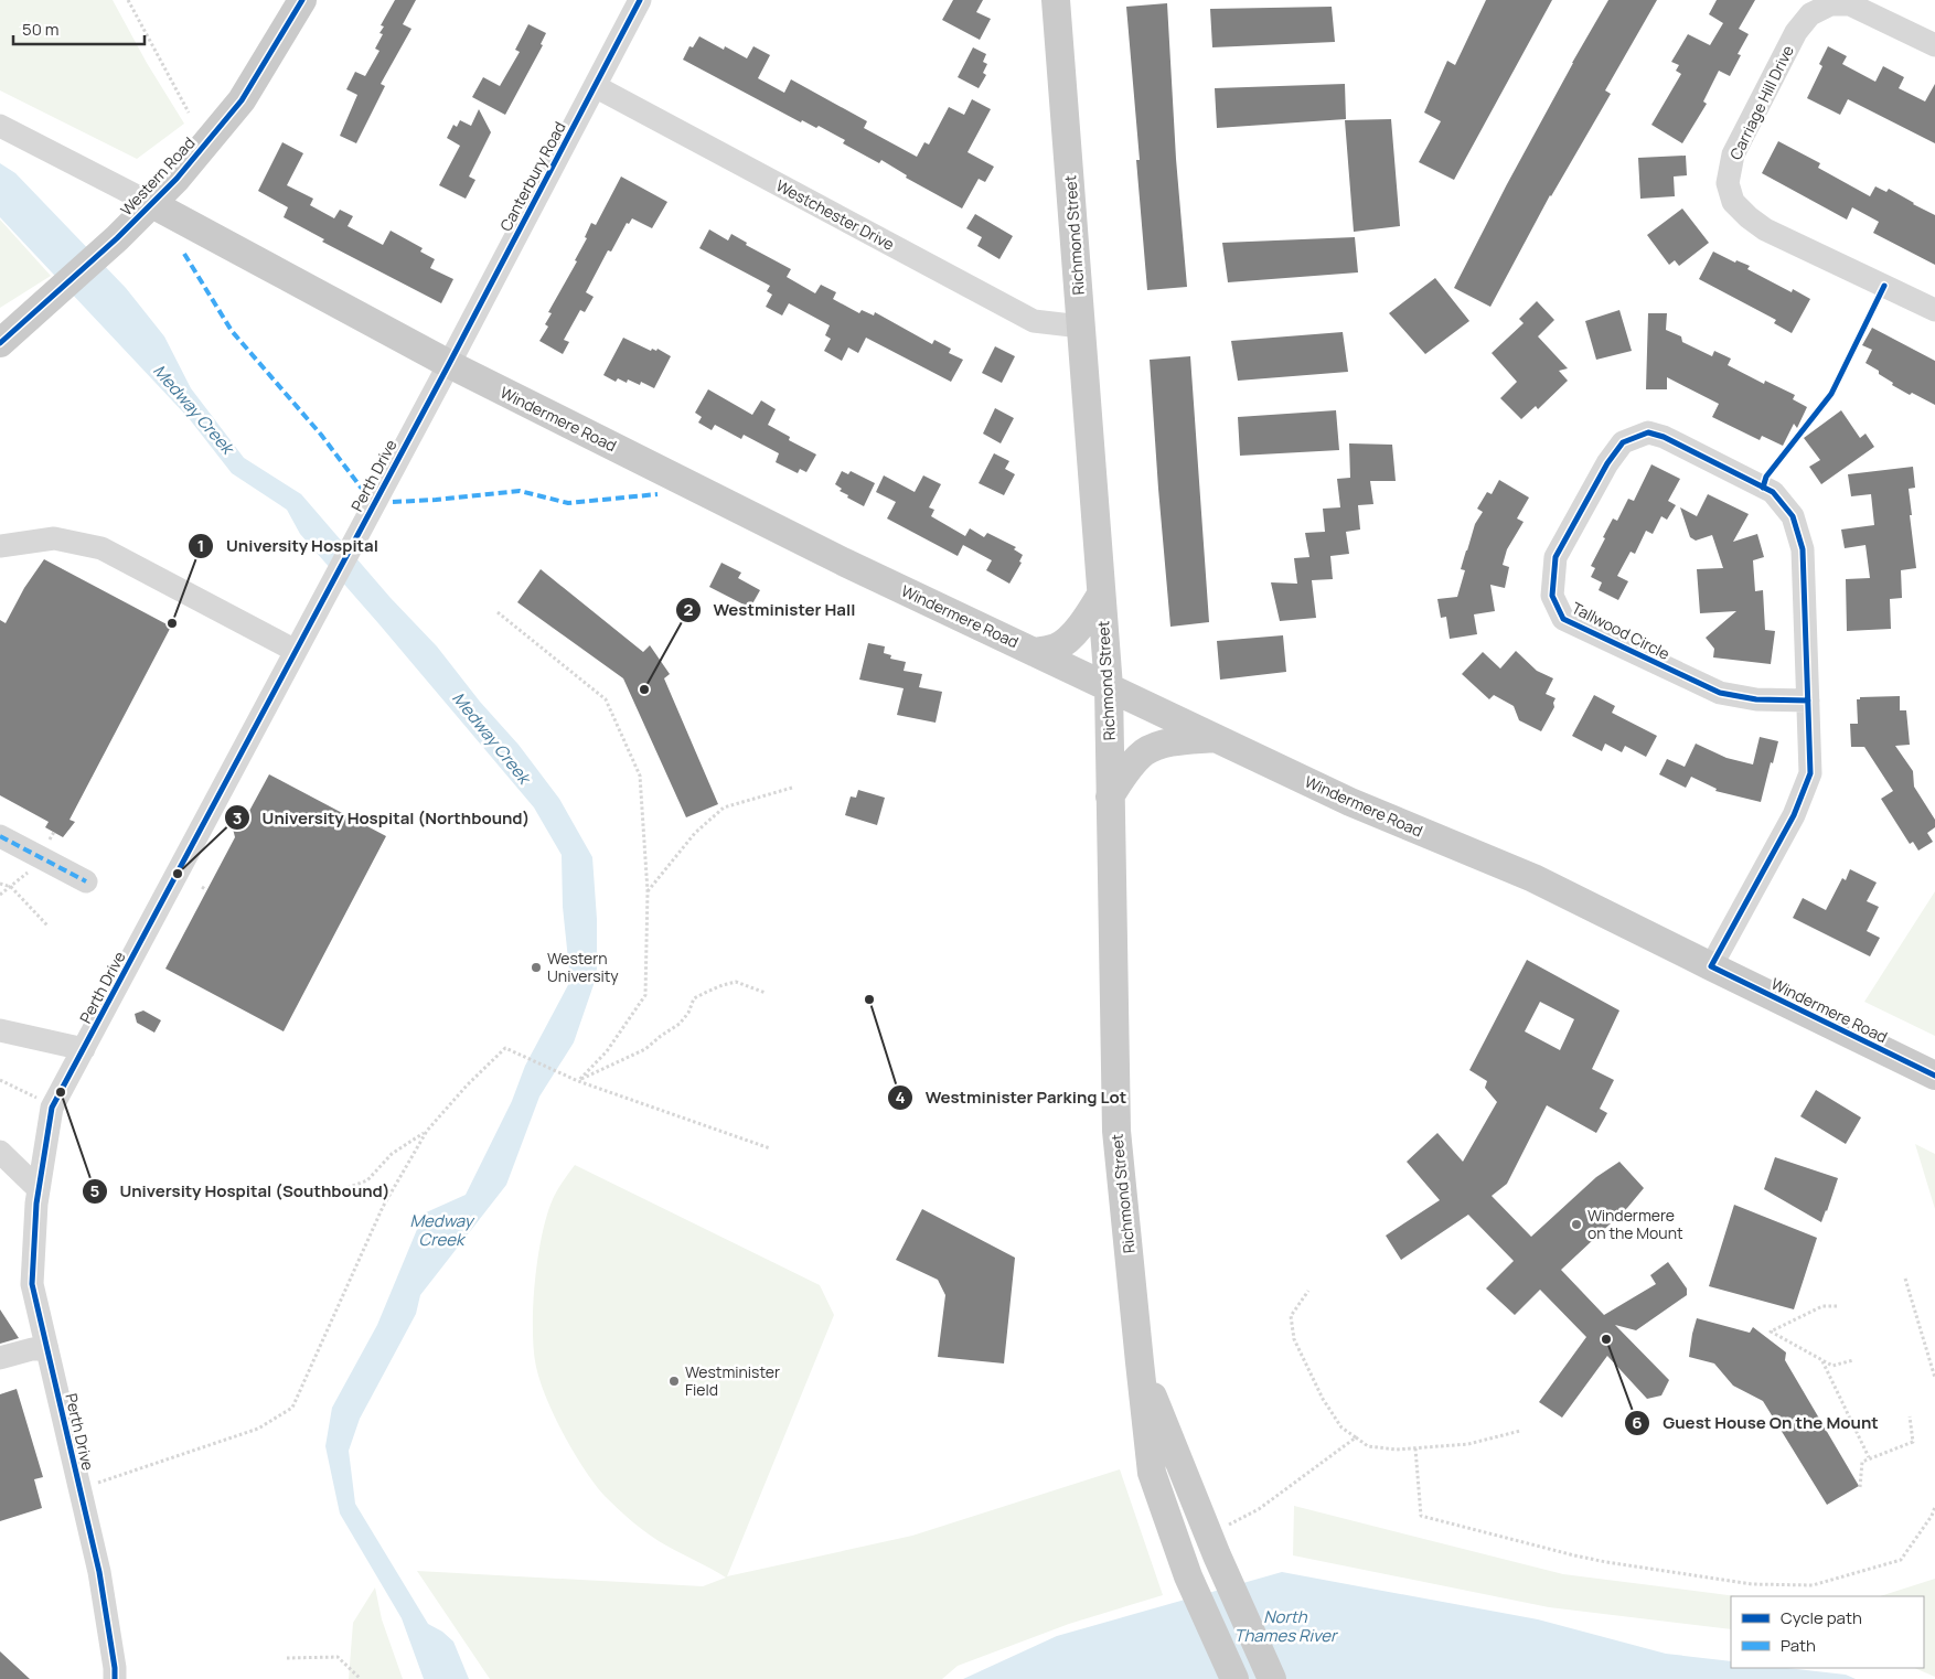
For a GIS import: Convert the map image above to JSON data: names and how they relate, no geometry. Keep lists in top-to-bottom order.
{
  "streets": {
    "main road": ["Western Road", "Richmond Street", "Windermere Road"],
    "street": [
      "Carriage Hill Drive",
      "Canterbury Road",
      "Westchester Drive",
      "Perth Drive",
      "Tallwood Circle"
    ]
  },
  "crossings": [
    ["Western Road", "Windermere Road"],
    ["Canterbury Road", "Westchester Drive"],
    ["Canterbury Road", "Windermere Road"],
    ["Canterbury Road", "Perth Drive"],
    ["Westchester Drive", "Richmond Street"],
    ["Richmond Street", "Windermere Road"],
    ["Windermere Road", "Perth Drive"],
    ["Windermere Road", "Tallwood Circle"]
  ],
  "water": ["Medway Creek", "North Thames River"],
  "places": [
    "University Hospital",
    "Westminister Hall",
    "University Hospital (Northbound)",
    "Western University",
    "Westminister Parking Lot",
    "University Hospital (Southbound)",
    "Windermere on the Mount",
    "Guest House On the Mount",
    "Westminister Field"
  ],
  "legend": ["Cycle path", "Path"],
  "scale_bar": "50 m"
}
